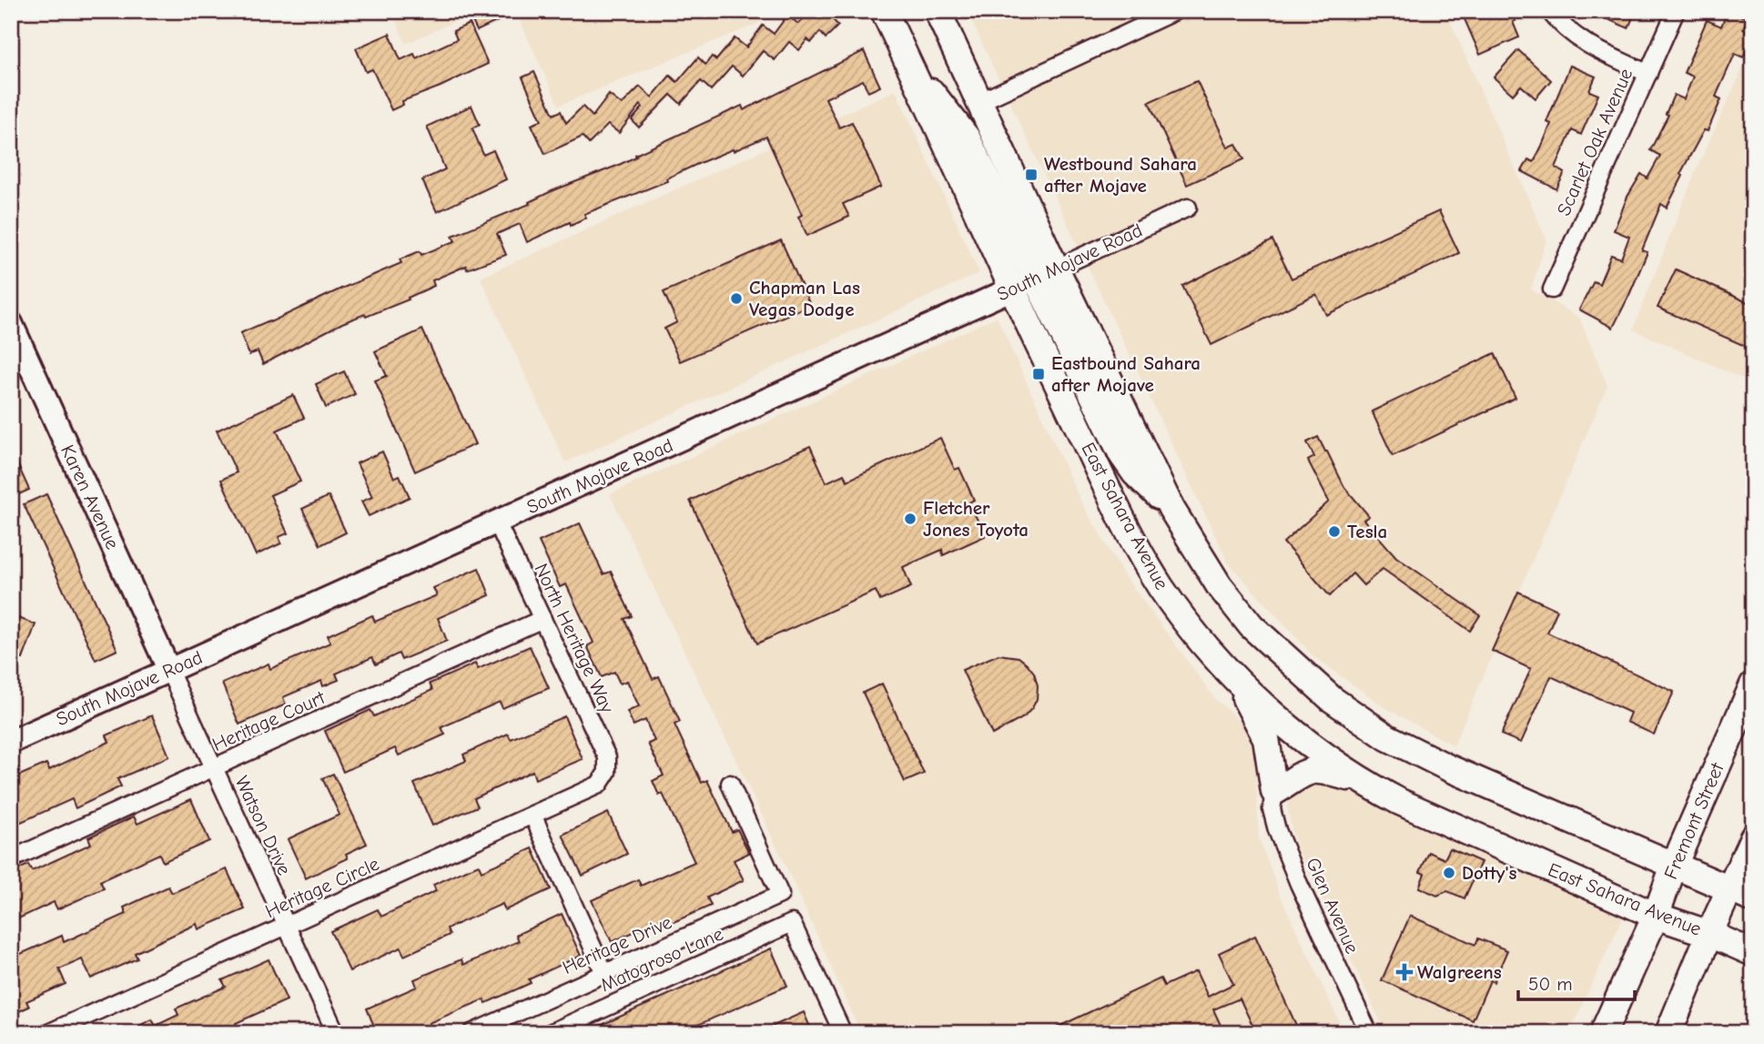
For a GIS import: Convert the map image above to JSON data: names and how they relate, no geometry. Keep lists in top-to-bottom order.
{
  "streets": {
    "main road": ["East Sahara Avenue", "Fremont Street"],
    "street": [
      "Scarlet Oak Avenue",
      "South Mojave Road",
      "Karen Avenue",
      "North Heritage Way",
      "Heritage Court",
      "Watson Drive",
      "Heritage Circle",
      "Glen Avenue",
      "Heritage Drive",
      "Matogroso Lane"
    ]
  },
  "crossings": [
    ["South Mojave Road", "Karen Avenue"],
    ["South Mojave Road", "East Sahara Avenue"],
    ["South Mojave Road", "North Heritage Way"],
    ["South Mojave Road", "Watson Drive"],
    ["Karen Avenue", "Watson Drive"],
    ["East Sahara Avenue", "Fremont Street"],
    ["North Heritage Way", "Heritage Court"],
    ["North Heritage Way", "Heritage Circle"],
    ["Heritage Court", "Watson Drive"],
    ["Watson Drive", "Heritage Circle"]
  ],
  "places": {
    "transit": ["Westbound Sahara after Mojave", "Eastbound Sahara after Mojave"],
    "other": [
      "Chapman Las Vegas Dodge",
      "Fletcher Jones Toyota",
      "Tesla",
      "Dotty's"
    ],
    "health": ["Walgreens"]
  },
  "scale_bar": "50 m"
}
